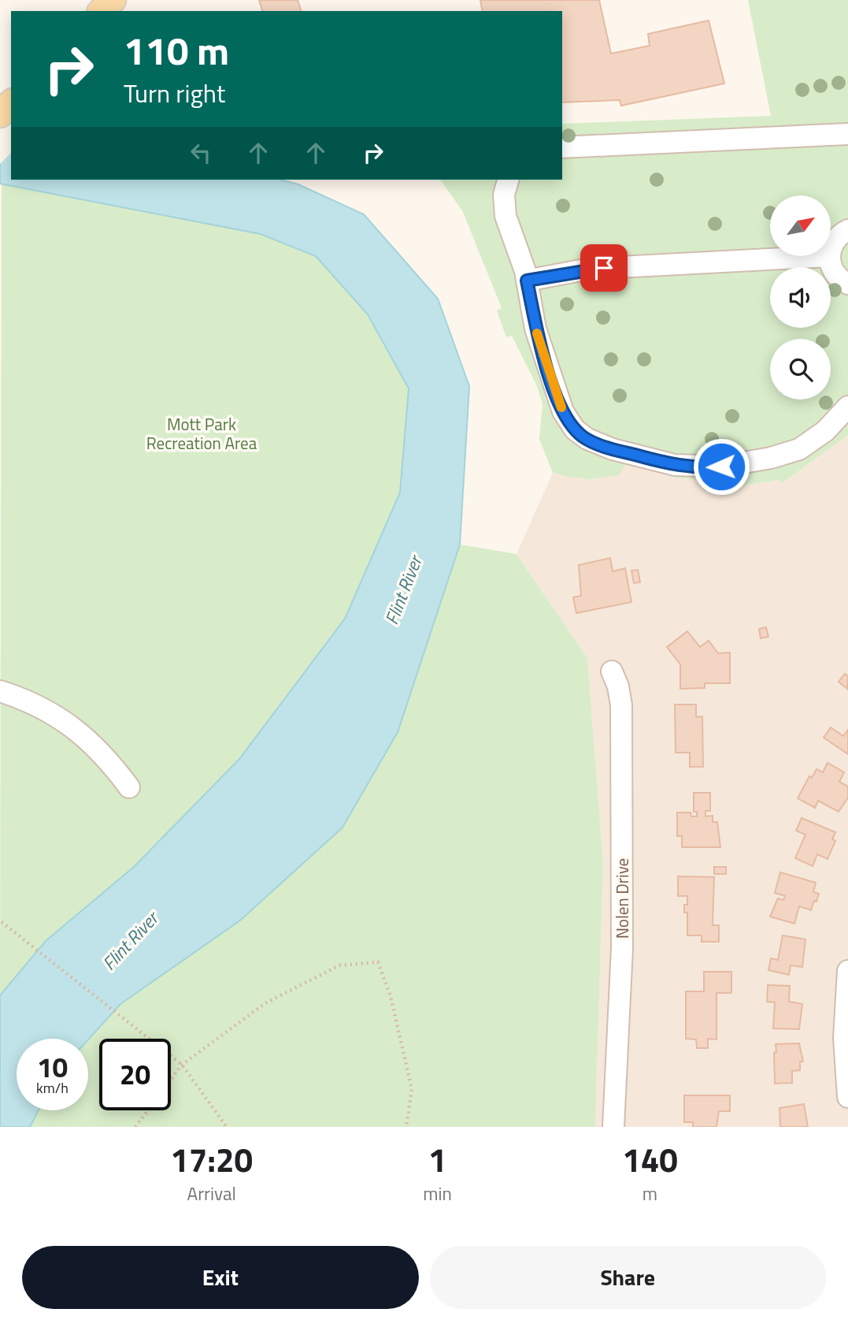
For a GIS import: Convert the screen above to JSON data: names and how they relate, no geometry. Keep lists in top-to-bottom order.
{
  "streets": {
    "street": ["Nolen Drive"]
  },
  "water": ["Flint River"],
  "parks": ["Mott Park Recreation Area"],
  "north": "top right",
  "page": {
    "turn": ["110 m", "Turn right"],
    "speed": "10 km/h",
    "limit": "20",
    "eta": [
      "17:20",
      "Arrival",
      "1",
      "min",
      "140",
      "m"
    ],
    "buttons": ["Exit", "Share"]
  }
}
